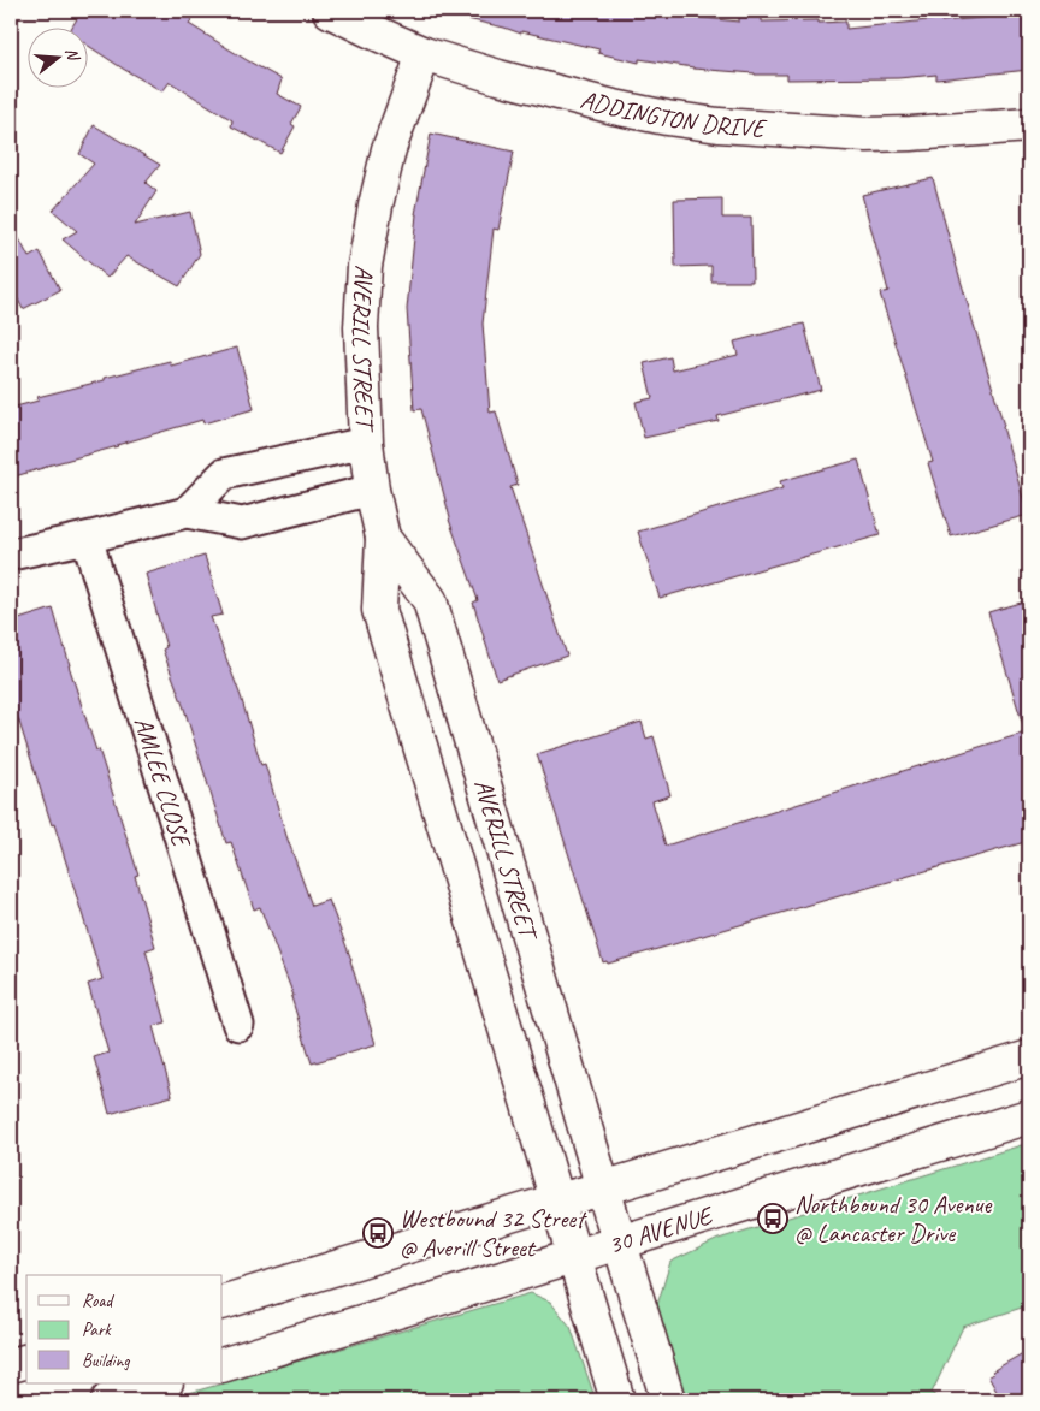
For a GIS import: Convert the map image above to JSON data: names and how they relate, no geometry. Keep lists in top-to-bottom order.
{
  "streets": {
    "street": [
      "ADDINGTON DRIVE",
      "AVERILL STREET",
      "AMLEE CLOSE",
      "30 AVENUE"
    ]
  },
  "crossings": [
    ["ADDINGTON DRIVE", "AVERILL STREET"],
    ["AVERILL STREET", "30 AVENUE"]
  ],
  "places": {
    "bus stop": ["Northbound 30 Avenue @ Lancaster Drive", "Westbound 32 Street @ Averill Street"]
  },
  "legend": ["Road", "Park", "Building"],
  "north": "right"
}
